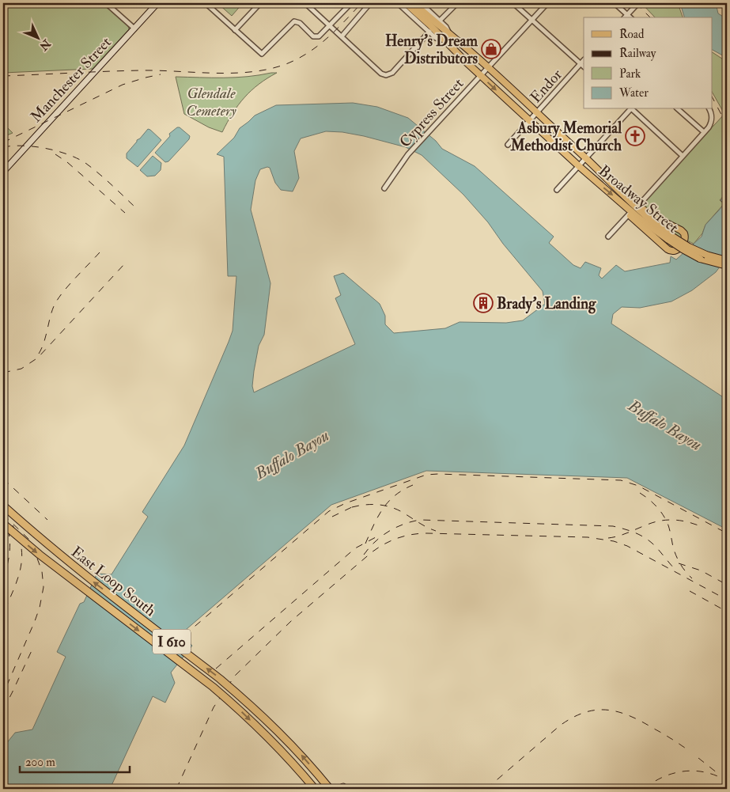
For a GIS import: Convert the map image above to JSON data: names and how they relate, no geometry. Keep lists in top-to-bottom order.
{
  "streets": {
    "highway": ["East Loop South", "I 610"],
    "main road": ["Broadway Street"],
    "street": ["Manchester Street", "Endor", "Cypress Street"]
  },
  "crossings": [
    ["Endor", "Broadway Street"],
    ["Cypress Street", "Broadway Street"]
  ],
  "water": ["Buffalo Bayou"],
  "parks": ["Glendale Cemetery"],
  "places": {
    "shop": ["Henry's Dream Distributors"],
    "church": ["Asbury Memorial Methodist Church"],
    "building": ["Brady’s Landing"]
  },
  "legend": [
    "Road",
    "Railway",
    "Park",
    "Water"
  ],
  "scale_bar": "200 m",
  "north": "bottom right"
}
